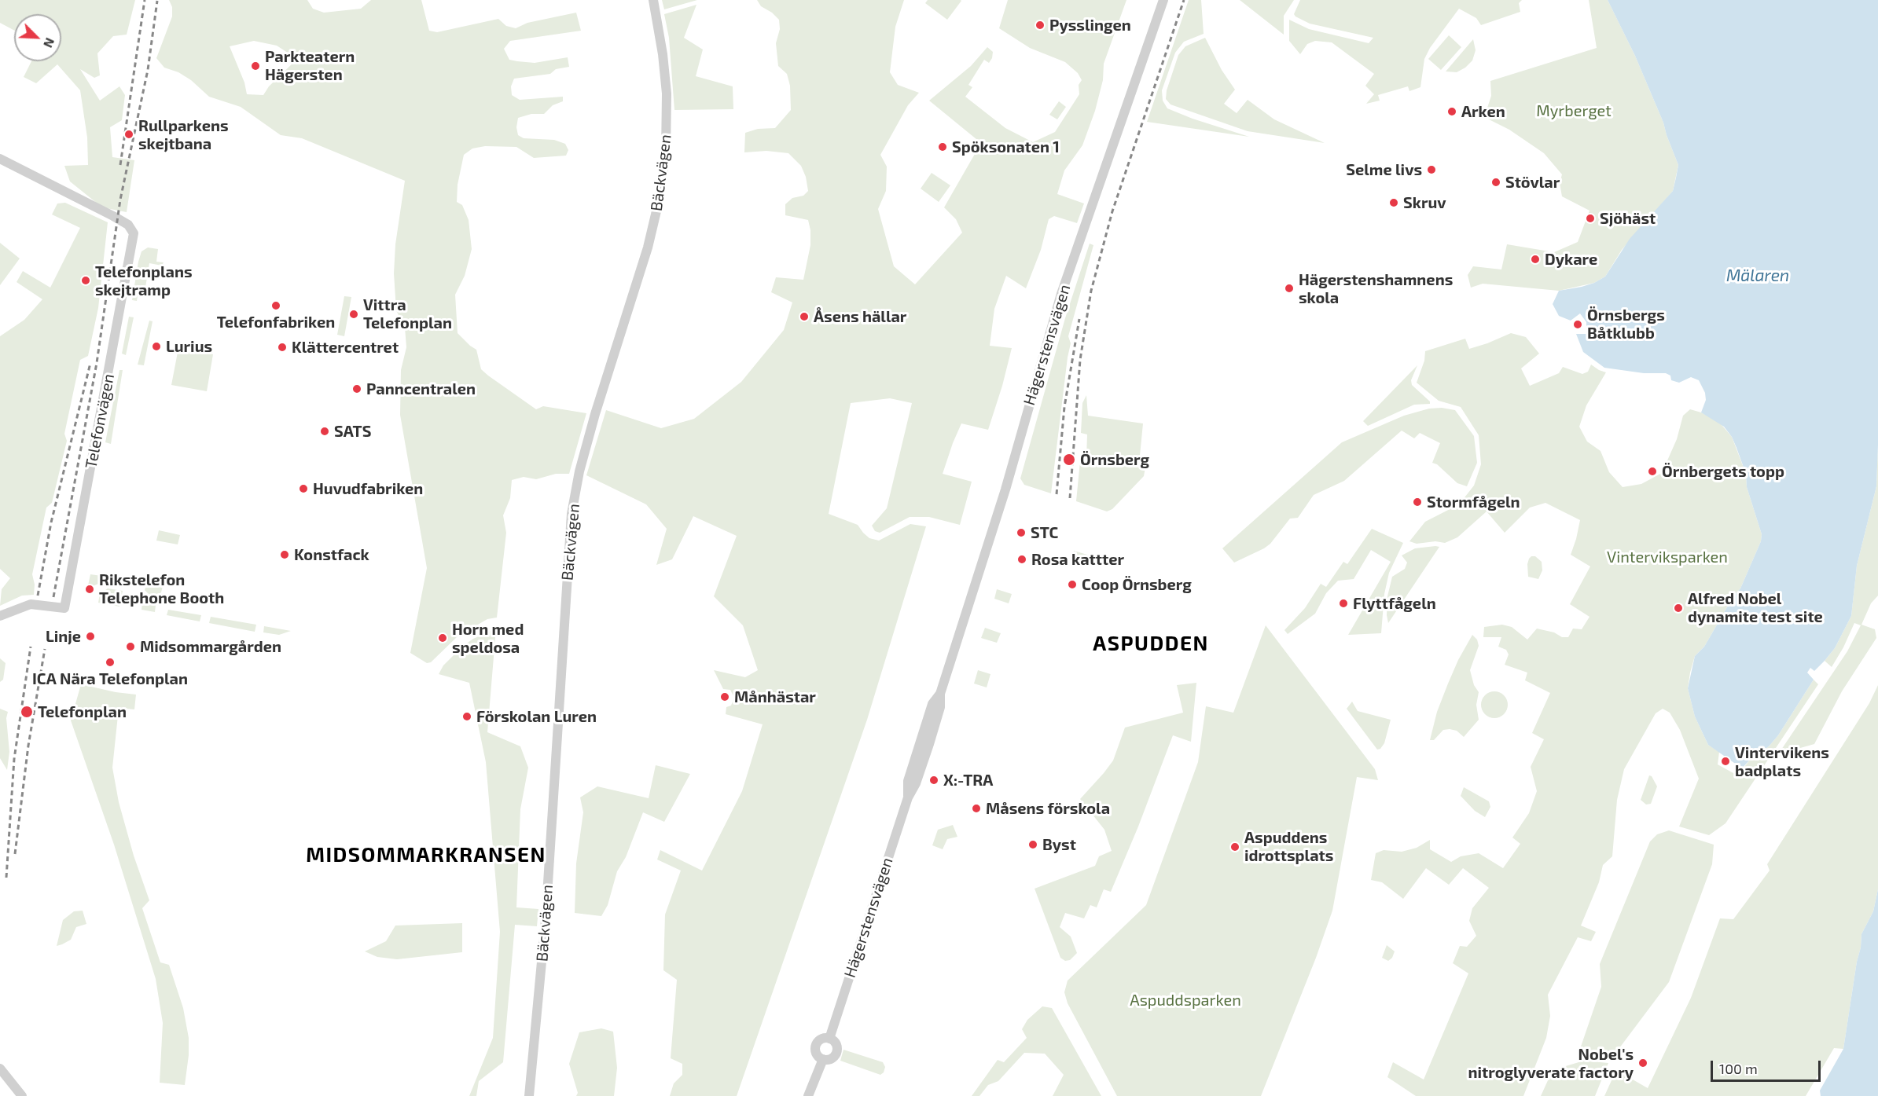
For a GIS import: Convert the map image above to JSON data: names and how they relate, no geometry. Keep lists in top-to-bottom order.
{
  "streets": {
    "street": ["Bäckvägen", "Hägerstensvägen", "Telefonvägen"]
  },
  "districts": ["ASPUDDEN", "MIDSOMMARKRANSEN"],
  "water": ["Mälaren"],
  "parks": ["Myrberget", "Vinterviksparken", "Aspuddsparken"],
  "places": [
    "Pysslingen",
    "Parkteatern Hägersten",
    "Arken",
    "Rullparkens skejtbana",
    "Spöksonaten 1",
    "Selme livs",
    "Stövlar",
    "Skruv",
    "Sjöhäst",
    "Dykare",
    "Telefonplans skejtramp",
    "Hägerstenshamnens skola",
    "Telefonfabriken",
    "Vittra Telefonplan",
    "Åsens hällar",
    "Örnsbergs Båtklubb",
    "Lurius",
    "Klättercentret",
    "Panncentralen",
    "SATS",
    "Örnsberg",
    "Örnbergets topp",
    "Huvudfabriken",
    "Stormfågeln",
    "STC",
    "Konstfack",
    "Rosa kattter",
    "Coop Örnsberg",
    "Rikstelefon Telephone Booth",
    "Flyttfågeln",
    "Alfred Nobel dynamite test site",
    "Linje",
    "Horn med speldosa",
    "Midsommargården",
    "ICA Nära Telefonplan",
    "Månhästar",
    "Telefonplan",
    "Förskolan Luren",
    "Vintervikens badplats",
    "X:-TRA",
    "Måsens förskola",
    "Byst",
    "Aspuddens idrottsplats",
    "Nobel's nitroglyverate factory"
  ],
  "scale_bar": "100 m",
  "north": "bottom right"
}
